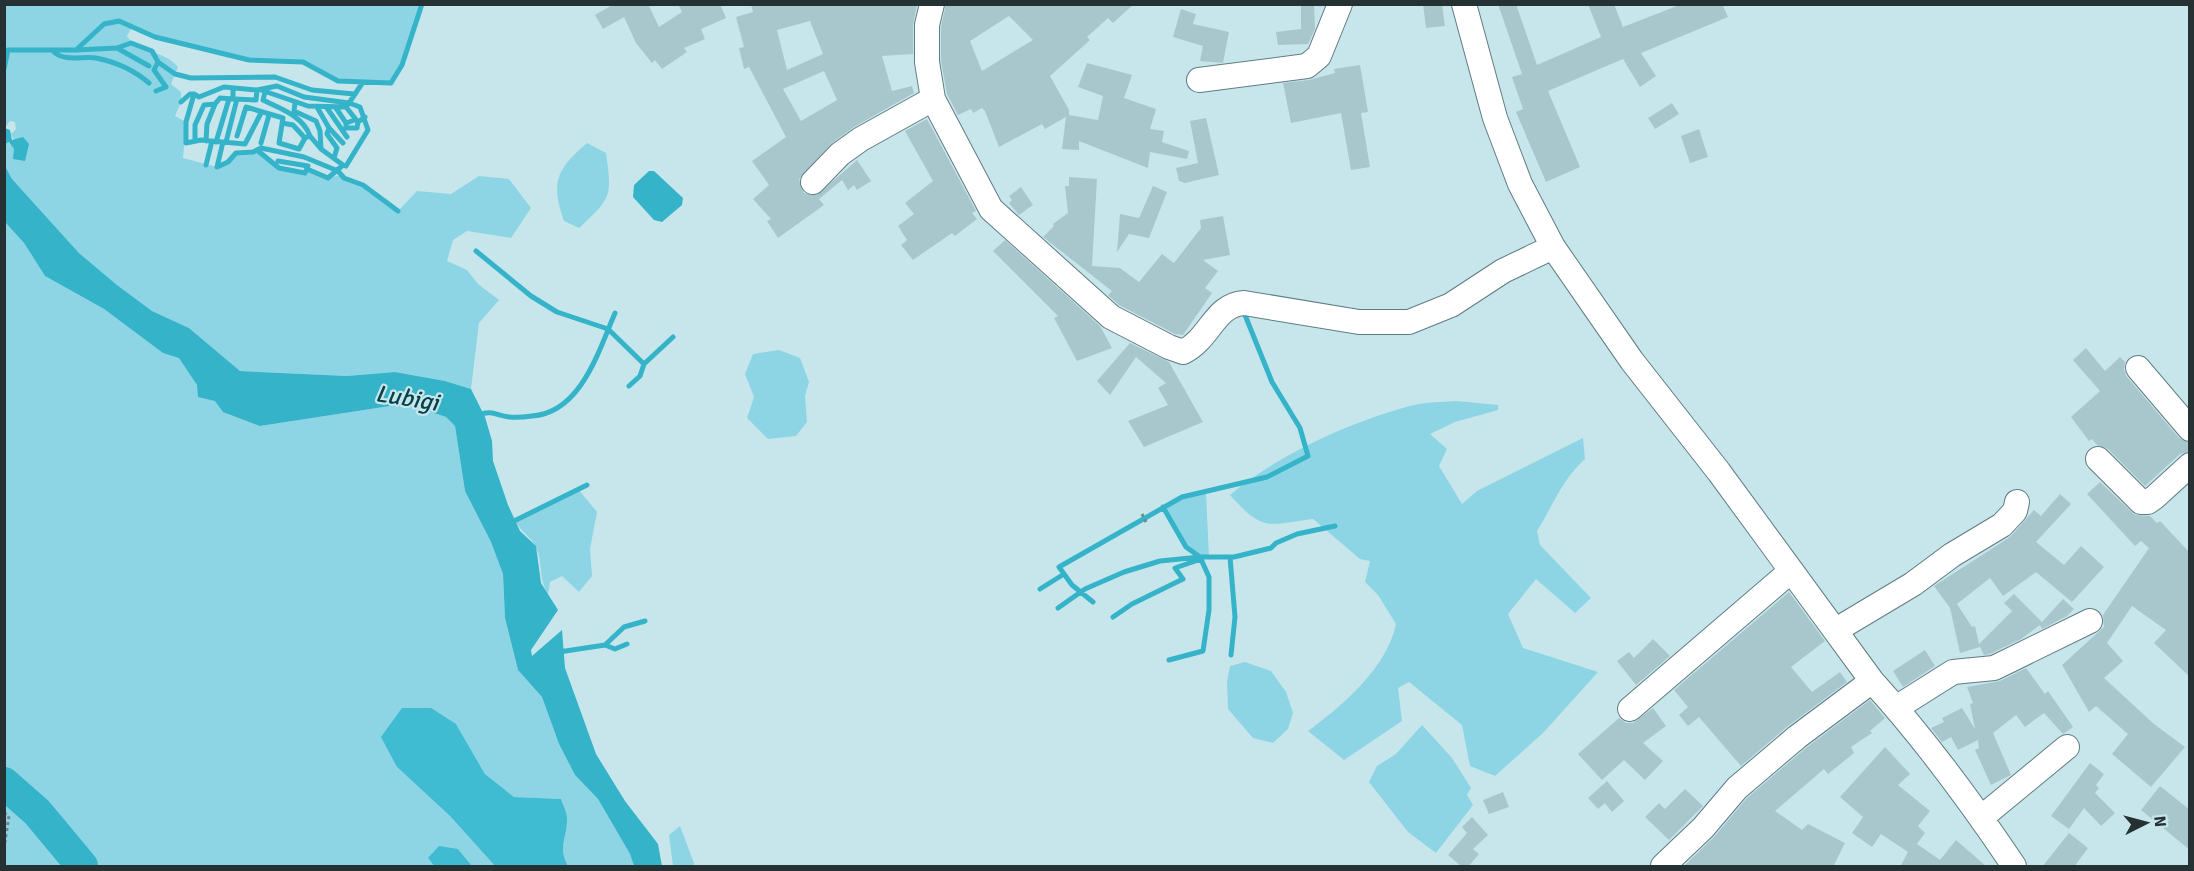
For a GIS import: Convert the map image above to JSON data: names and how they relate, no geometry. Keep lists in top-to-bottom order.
{
  "water": ["Lubigi"],
  "north": "right"
}
